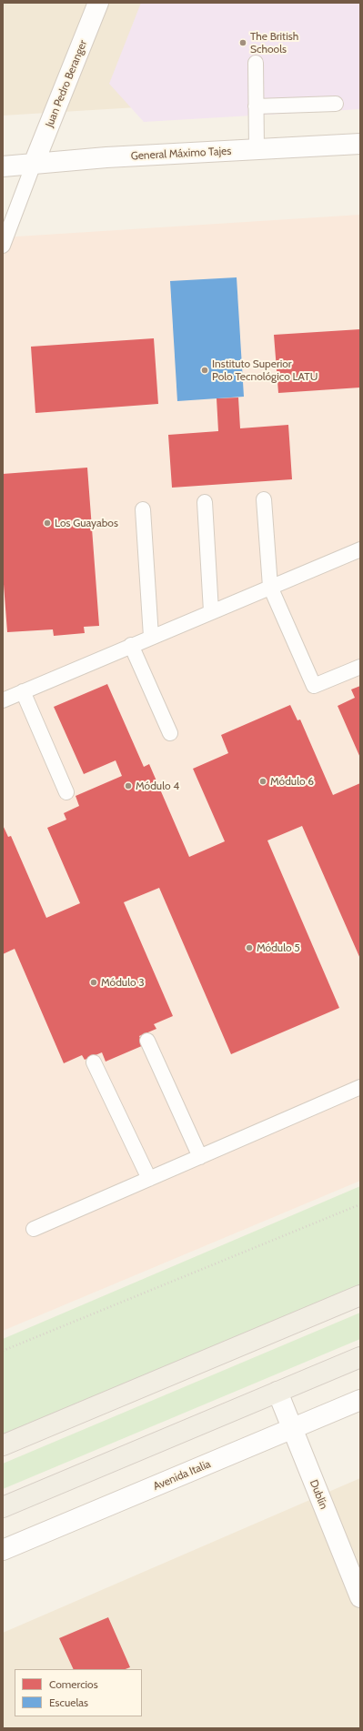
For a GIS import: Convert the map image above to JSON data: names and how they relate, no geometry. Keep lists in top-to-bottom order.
{
  "streets": {
    "street": [
      "Juan Pedro Beranger",
      "General Máximo Tajes",
      "Avenida Italia",
      "Dublín"
    ]
  },
  "crossings": [
    ["Juan Pedro Beranger", "General Máximo Tajes"],
    ["Avenida Italia", "Dublín"]
  ],
  "places": [
    "The British Schools",
    "Instituto Superior Polo Tecnológico LATU",
    "Los Guayabos",
    "Módulo 6",
    "Módulo 4",
    "Módulo 5",
    "Módulo 3"
  ],
  "legend": ["Comercios", "Escuelas"]
}
